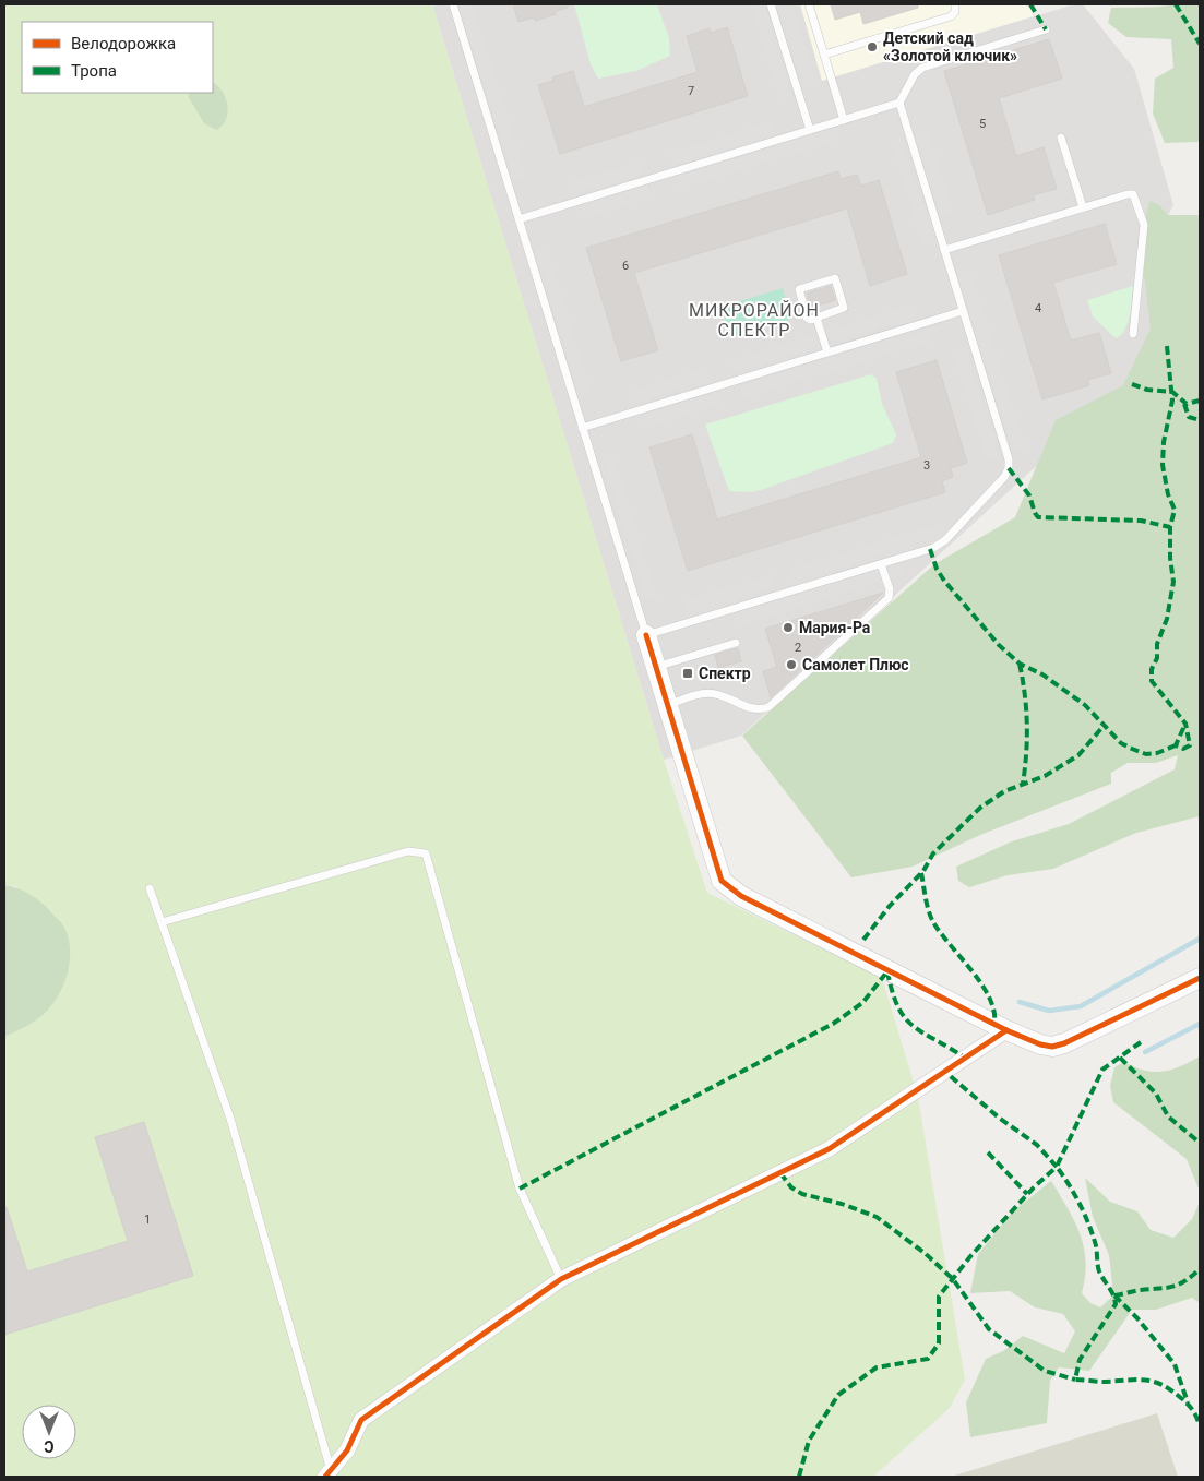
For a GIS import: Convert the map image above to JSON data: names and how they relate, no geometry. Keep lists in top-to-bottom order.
{
  "districts": ["МИКРОРАЙОН СПЕКТР"],
  "places": {
    "other": ["Детский сад «Золотой ключик»", "Мария-Ра", "Самолет Плюс"],
    "transit": ["Спектр"]
  },
  "house_numbers": [
    "7",
    "5",
    "6",
    "4",
    "3",
    "2",
    "1"
  ],
  "legend": ["Велодорожка", "Тропа"],
  "north": "bottom"
}
